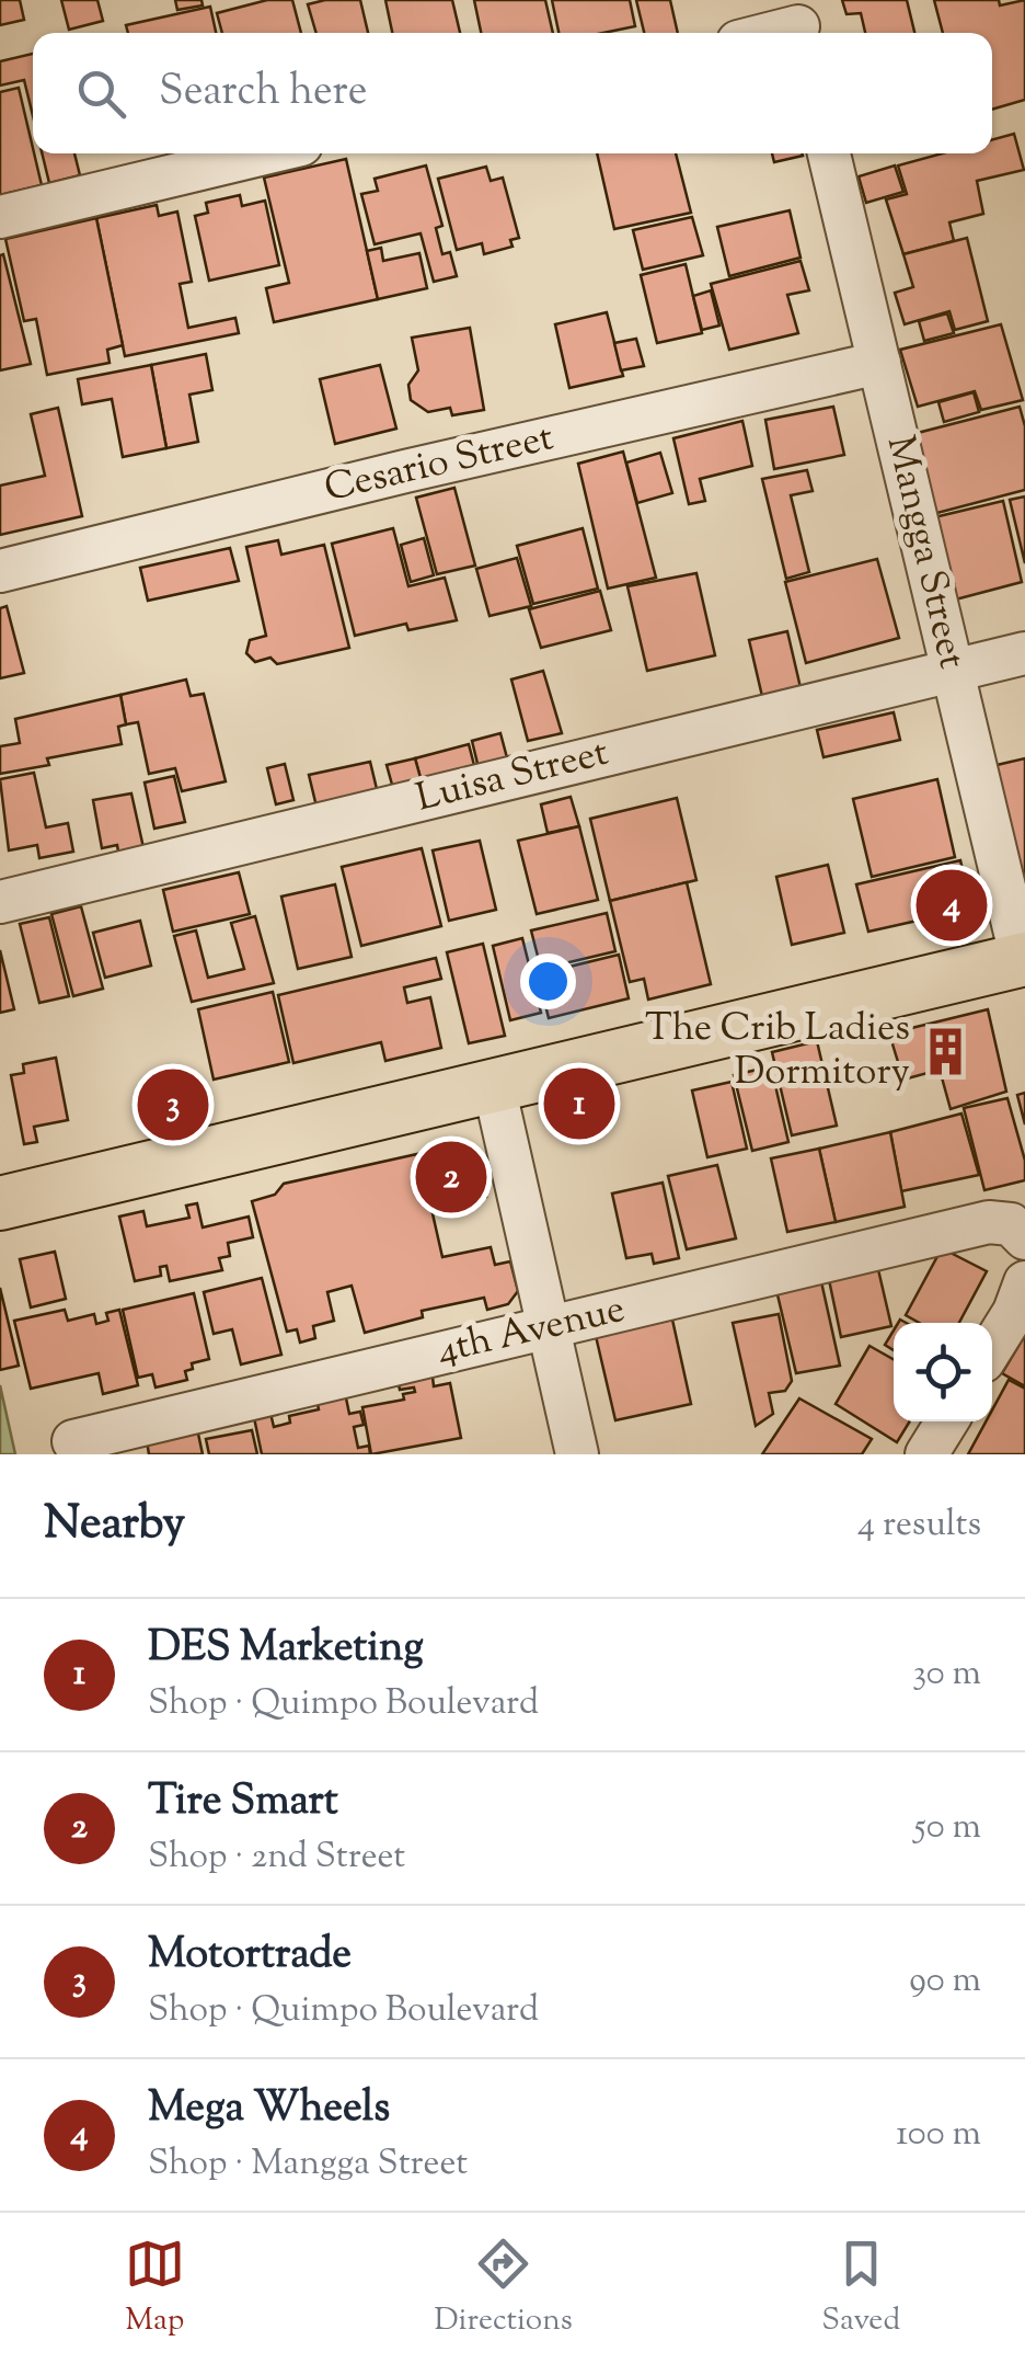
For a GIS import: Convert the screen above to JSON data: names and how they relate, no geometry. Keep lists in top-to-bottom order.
{
  "streets": {
    "street": [
      "Cesario Street",
      "Mangga Street",
      "Luisa Street",
      "4th Avenue"
    ]
  },
  "crossings": [
    ["Cesario Street", "Mangga Street"],
    ["Mangga Street", "Luisa Street"]
  ],
  "places": {
    "building": ["The Crib Ladies Dormitory"]
  },
  "page": {
    "search": "Search here",
    "pins": [
      "4",
      "1",
      "3",
      "2"
    ],
    "heading": ["Nearby", "4 results"],
    "list": [
      {
        "mark": "1",
        "name": "DES Marketing",
        "note": "Shop · Quimpo Boulevard",
        "value": "30 m"
      },
      {
        "mark": "2",
        "name": "Tire Smart",
        "note": "Shop · 2nd Street",
        "value": "50 m"
      },
      {
        "mark": "3",
        "name": "Motortrade",
        "note": "Shop · Quimpo Boulevard",
        "value": "90 m"
      },
      {
        "mark": "4",
        "name": "Mega Wheels",
        "note": "Shop · Mangga Street",
        "value": "100 m"
      }
    ],
    "nav": ["Map", "Directions", "Saved"]
  }
}
